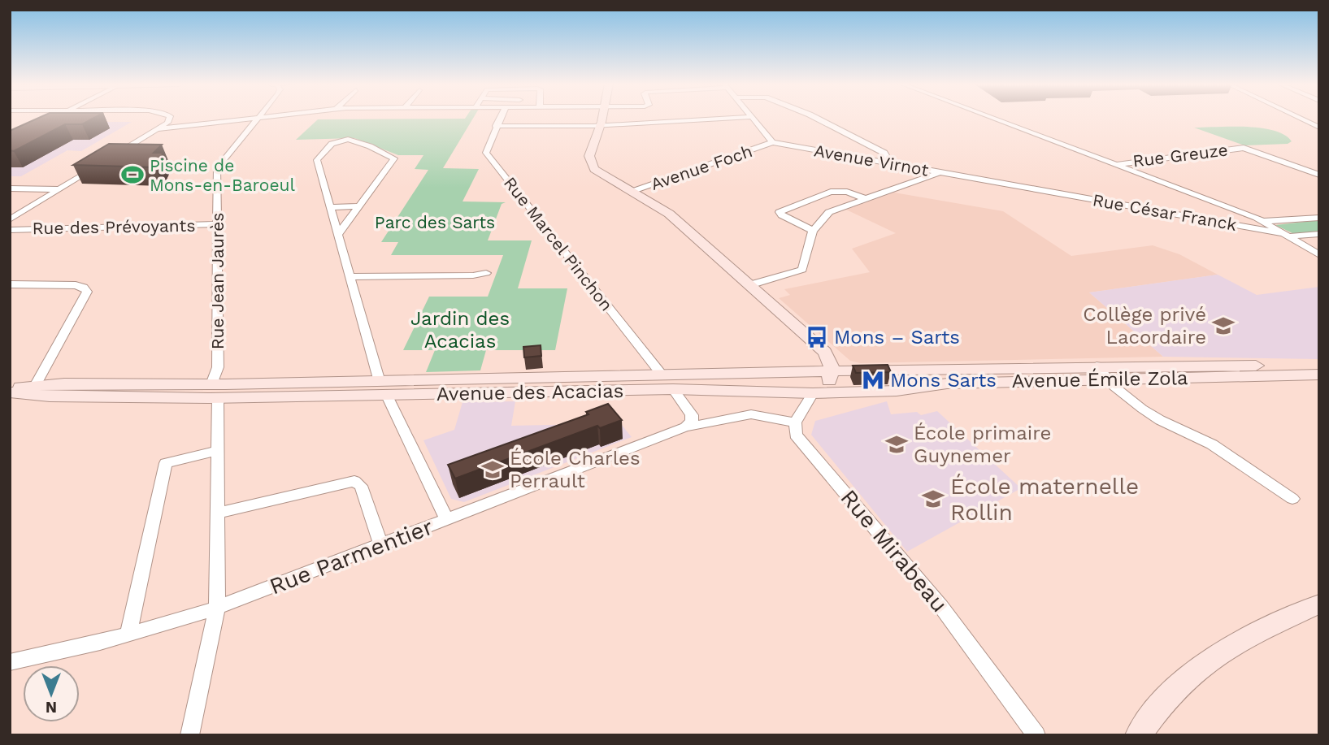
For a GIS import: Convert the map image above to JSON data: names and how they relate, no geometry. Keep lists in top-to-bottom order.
{
  "streets": {
    "main road": ["Avenue Émile Zola", "Avenue des Acacias"],
    "street": [
      "Rue Greuze",
      "Avenue Virnot",
      "Avenue Foch",
      "Rue César Franck",
      "Rue des Prévoyants",
      "Rue Marcel Pinchon",
      "Rue Jean Jaurès",
      "Rue Mirabeau",
      "Rue Parmentier"
    ]
  },
  "crossings": [
    ["Avenue Virnot", "Avenue Foch"],
    ["Avenue Virnot", "Rue César Franck"],
    ["Rue des Prévoyants", "Rue Jean Jaurès"],
    ["Rue Marcel Pinchon", "Avenue des Acacias"],
    ["Rue Jean Jaurès", "Avenue des Acacias"],
    ["Rue Jean Jaurès", "Rue Parmentier"],
    ["Avenue Émile Zola", "Avenue des Acacias"],
    ["Rue Mirabeau", "Rue Parmentier"]
  ],
  "parks": ["Parc des Sarts", "Jardin des Acacias"],
  "places": {
    "sports": ["Piscine de Mons-en-Baroeul"],
    "school or university": [
      "Collège privé Lacordaire",
      "École primaire Guynemer",
      "École Charles Perrault",
      "École maternelle Rollin"
    ],
    "bus stop": ["Mons – Sarts"],
    "metro station": ["Mons Sarts"]
  },
  "north": "bottom"
}
